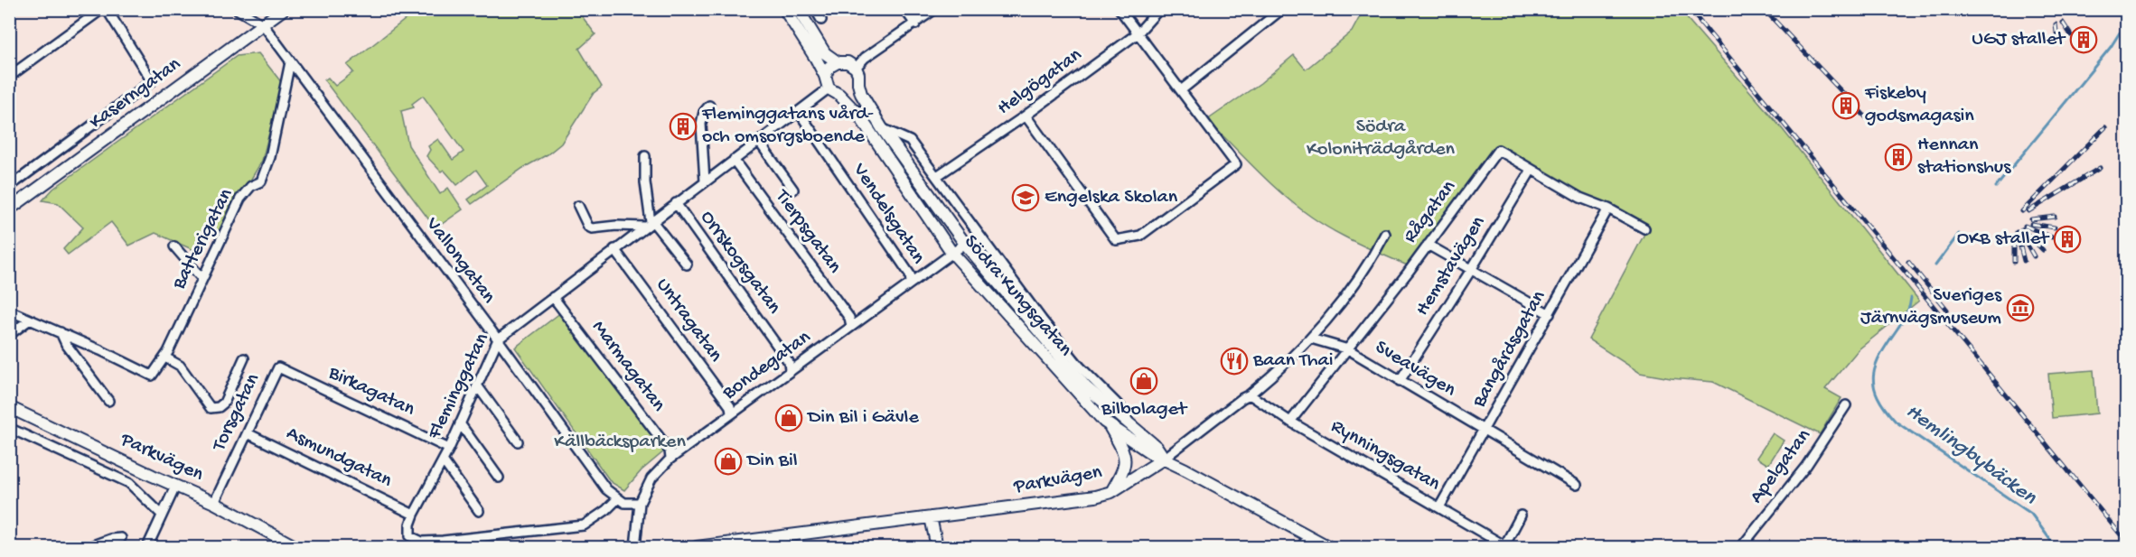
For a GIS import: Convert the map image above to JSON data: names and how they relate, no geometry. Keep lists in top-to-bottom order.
{
  "streets": {
    "main road": ["Kaserngatan", "Södra Kungsgatan", "Parkvägen"],
    "street": [
      "Helgögatan",
      "Rågatan",
      "Vendelsgatan",
      "Tierpsgatan",
      "Batterigatan",
      "Vallongatan",
      "Orrskogsgatan",
      "Hemstavägen",
      "Untragatan",
      "Bangårdsgatan",
      "Bondegatan",
      "Marmagatan",
      "Sveavägen",
      "Fleminggatan",
      "Birkagatan",
      "Torsgatan",
      "Rynningsgatan",
      "Asmundgatan",
      "Apelgatan"
    ]
  },
  "crossings": [
    ["Helgögatan", "Södra Kungsgatan"],
    ["Kaserngatan", "Vallongatan"],
    ["Rågatan", "Hemstavägen"],
    ["Rågatan", "Bangårdsgatan"],
    ["Rågatan", "Sveavägen"],
    ["Rågatan", "Rynningsgatan"],
    ["Vendelsgatan", "Bondegatan"],
    ["Vendelsgatan", "Fleminggatan"],
    ["Tierpsgatan", "Bondegatan"],
    ["Tierpsgatan", "Fleminggatan"],
    ["Batterigatan", "Vallongatan"],
    ["Vallongatan", "Fleminggatan"],
    ["Orrskogsgatan", "Bondegatan"],
    ["Orrskogsgatan", "Fleminggatan"],
    ["Hemstavägen", "Sveavägen"],
    ["Södra Kungsgatan", "Bondegatan"],
    ["Södra Kungsgatan", "Fleminggatan"],
    ["Södra Kungsgatan", "Parkvägen"],
    ["Untragatan", "Bondegatan"],
    ["Untragatan", "Fleminggatan"],
    ["Bangårdsgatan", "Sveavägen"],
    ["Bangårdsgatan", "Rynningsgatan"],
    ["Bondegatan", "Marmagatan"],
    ["Marmagatan", "Fleminggatan"],
    ["Fleminggatan", "Birkagatan"],
    ["Fleminggatan", "Asmundgatan"],
    ["Birkagatan", "Torsgatan"],
    ["Torsgatan", "Parkvägen"],
    ["Torsgatan", "Asmundgatan"],
    ["Rynningsgatan", "Parkvägen"]
  ],
  "water": ["Hemlingbybäcken"],
  "parks": ["Södra Koloniträdgården", "Källbäcksparken"],
  "places": {
    "building": [
      "UGJ stallet",
      "Fiskeby godsmagasin",
      "Fleminggatans vård- och omsorgsboende",
      "Hennan stationshus",
      "OKB stallet"
    ],
    "school or university": ["Engelska Skolan"],
    "museum": ["Sveriges Järnvägsmuseum"],
    "restaurant": ["Baan Thai"],
    "shop": ["Bilbolaget", "Din Bil i Gävle", "Din Bil"]
  }
}
